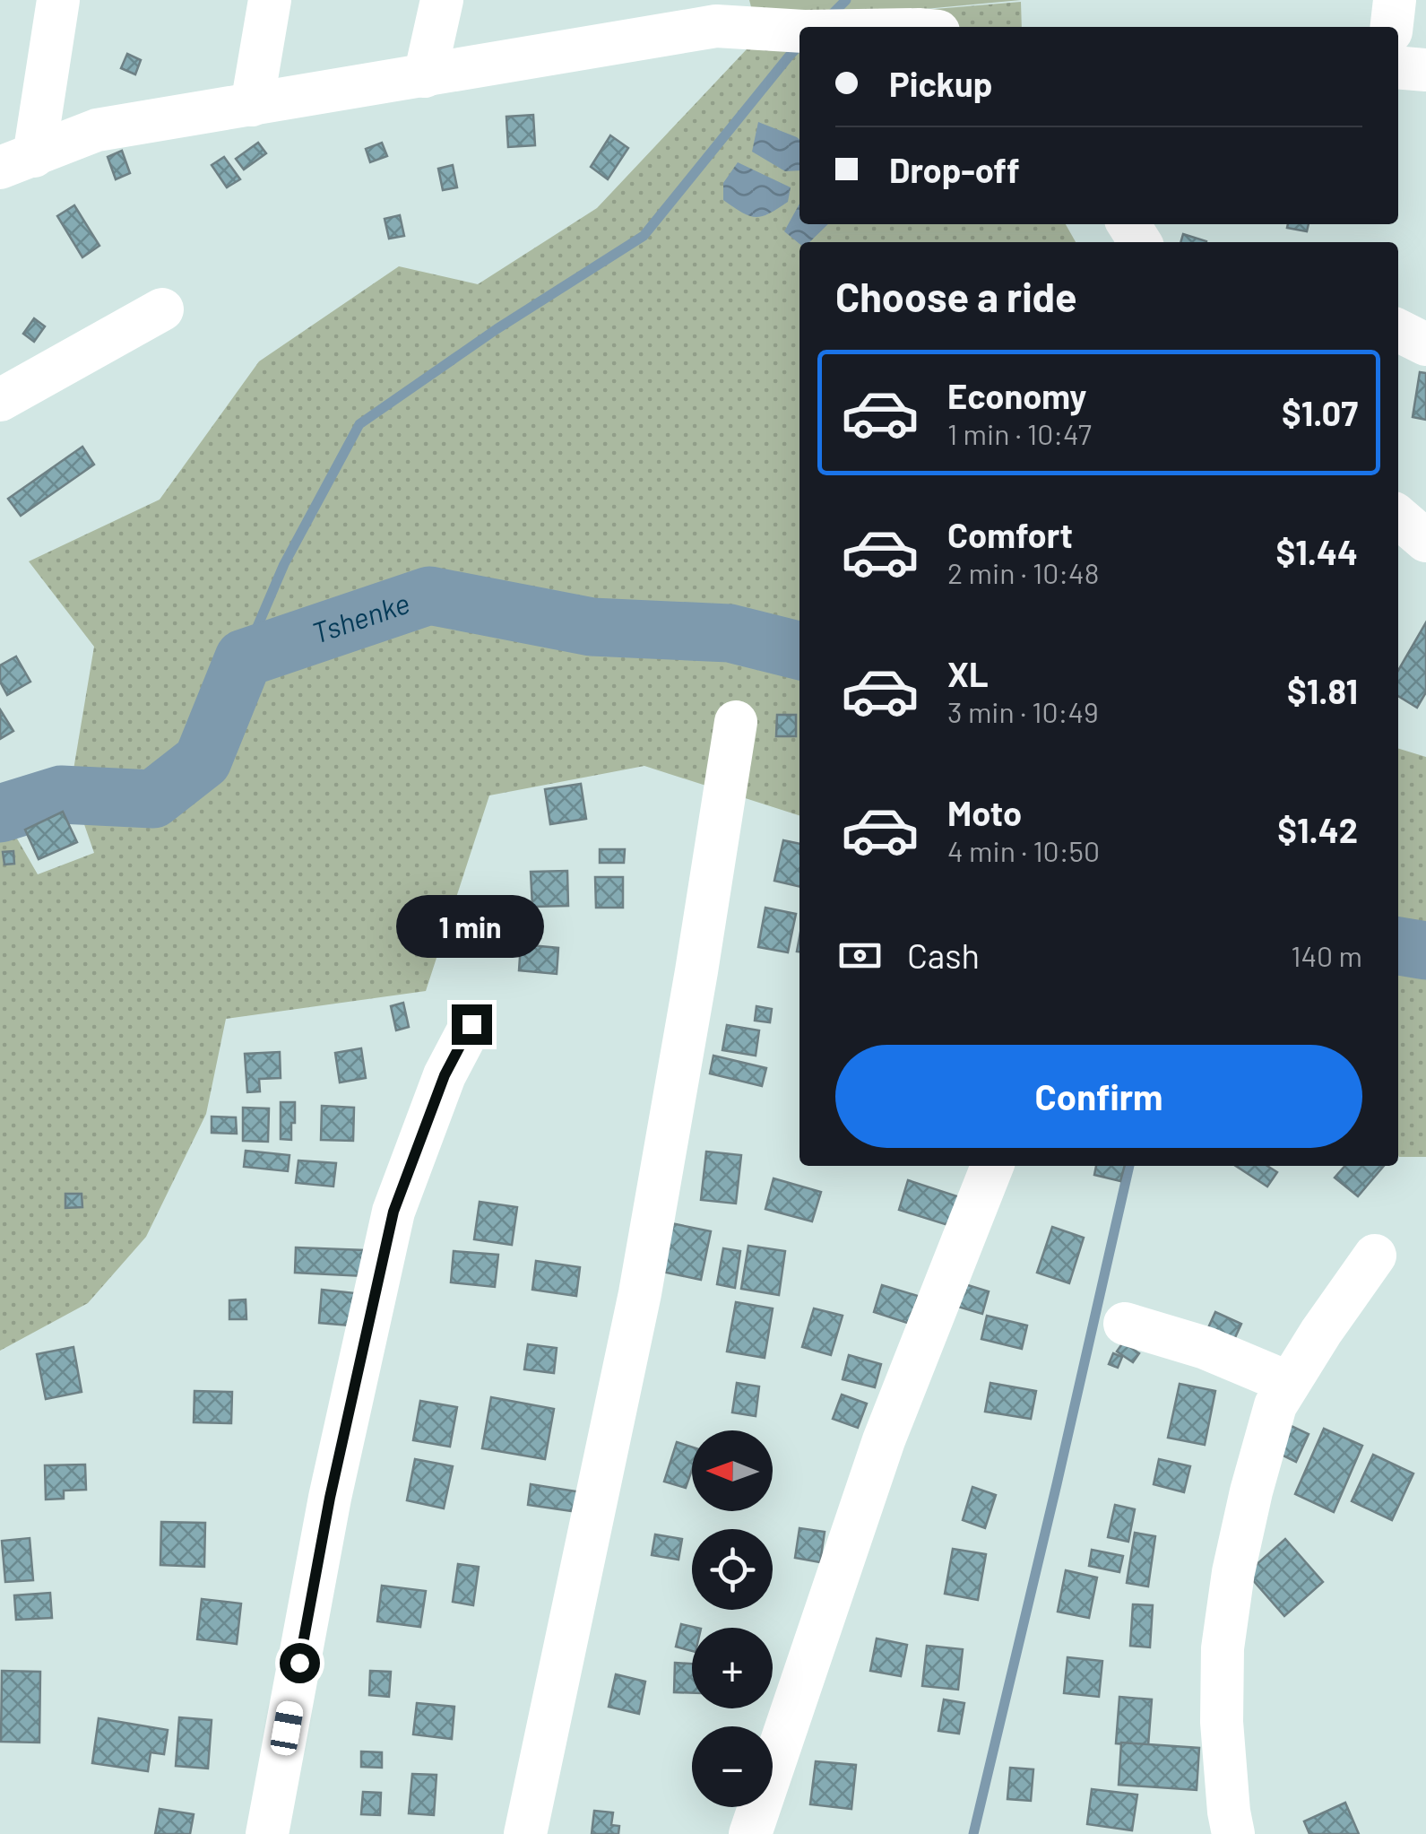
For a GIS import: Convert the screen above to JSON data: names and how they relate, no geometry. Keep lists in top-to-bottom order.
{
  "water": ["Tshenke"],
  "north": "left",
  "page": {
    "banner": ["Pickup", "Drop-off"],
    "heading": "Choose a ride",
    "list": [
      {
        "name": "Economy",
        "note": "1 min · 10:47",
        "value": "$1.07"
      },
      {
        "name": "Comfort",
        "note": "2 min · 10:48",
        "value": "$1.44"
      },
      {
        "name": "XL",
        "note": "3 min · 10:49",
        "value": "$1.81"
      },
      {
        "name": "Moto",
        "note": "4 min · 10:50",
        "value": "$1.42"
      }
    ],
    "bubble": "1 min",
    "pay": ["Cash", "140 m"],
    "buttons": "Confirm",
    "map_buttons": ["+", "−"]
  }
}
